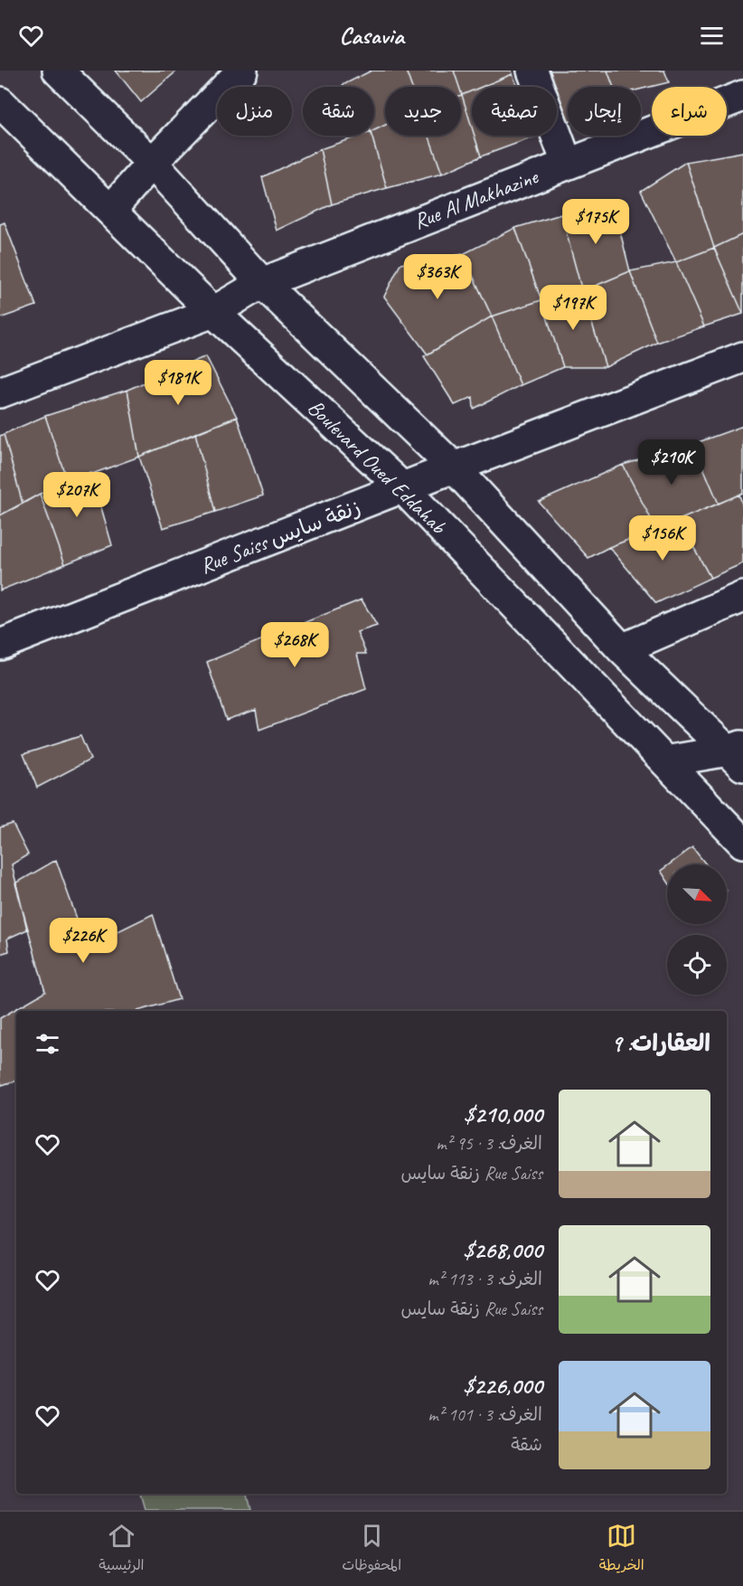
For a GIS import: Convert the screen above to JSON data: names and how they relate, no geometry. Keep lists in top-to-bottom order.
{
  "streets": {
    "street": ["Rue Al Makhazine", "Boulevard Oued Eddahab", "Rue Saiss زنقة سايس"]
  },
  "crossings": [
    ["Rue Al Makhazine", "Boulevard Oued Eddahab"],
    ["Boulevard Oued Eddahab", "Rue Saiss زنقة سايس"]
  ],
  "north": "bottom right",
  "page": {
    "header": "Casavia",
    "chip": [
      "شراء",
      "إيجار",
      "تصفية",
      "جديد",
      "شقة",
      "منزل"
    ],
    "price": [
      "$175K",
      "$363K",
      "$197K",
      "$181K",
      "$210K",
      "$207K",
      "$156K",
      "$268K",
      "$226K"
    ],
    "heading": "العقارات: 9",
    "list": [
      {
        "name": "$210,000",
        "note": "الغرف: 3 · 95 m² · Rue Saiss زنقة سايس"
      },
      {
        "name": "$268,000",
        "note": "الغرف: 3 · 113 m² · Rue Saiss زنقة سايس"
      },
      {
        "name": "$226,000",
        "note": "الغرف: 3 · 101 m² · شقة"
      }
    ],
    "tabs": ["الخريطة", "المحفوظات", "الرئيسية"]
  }
}
